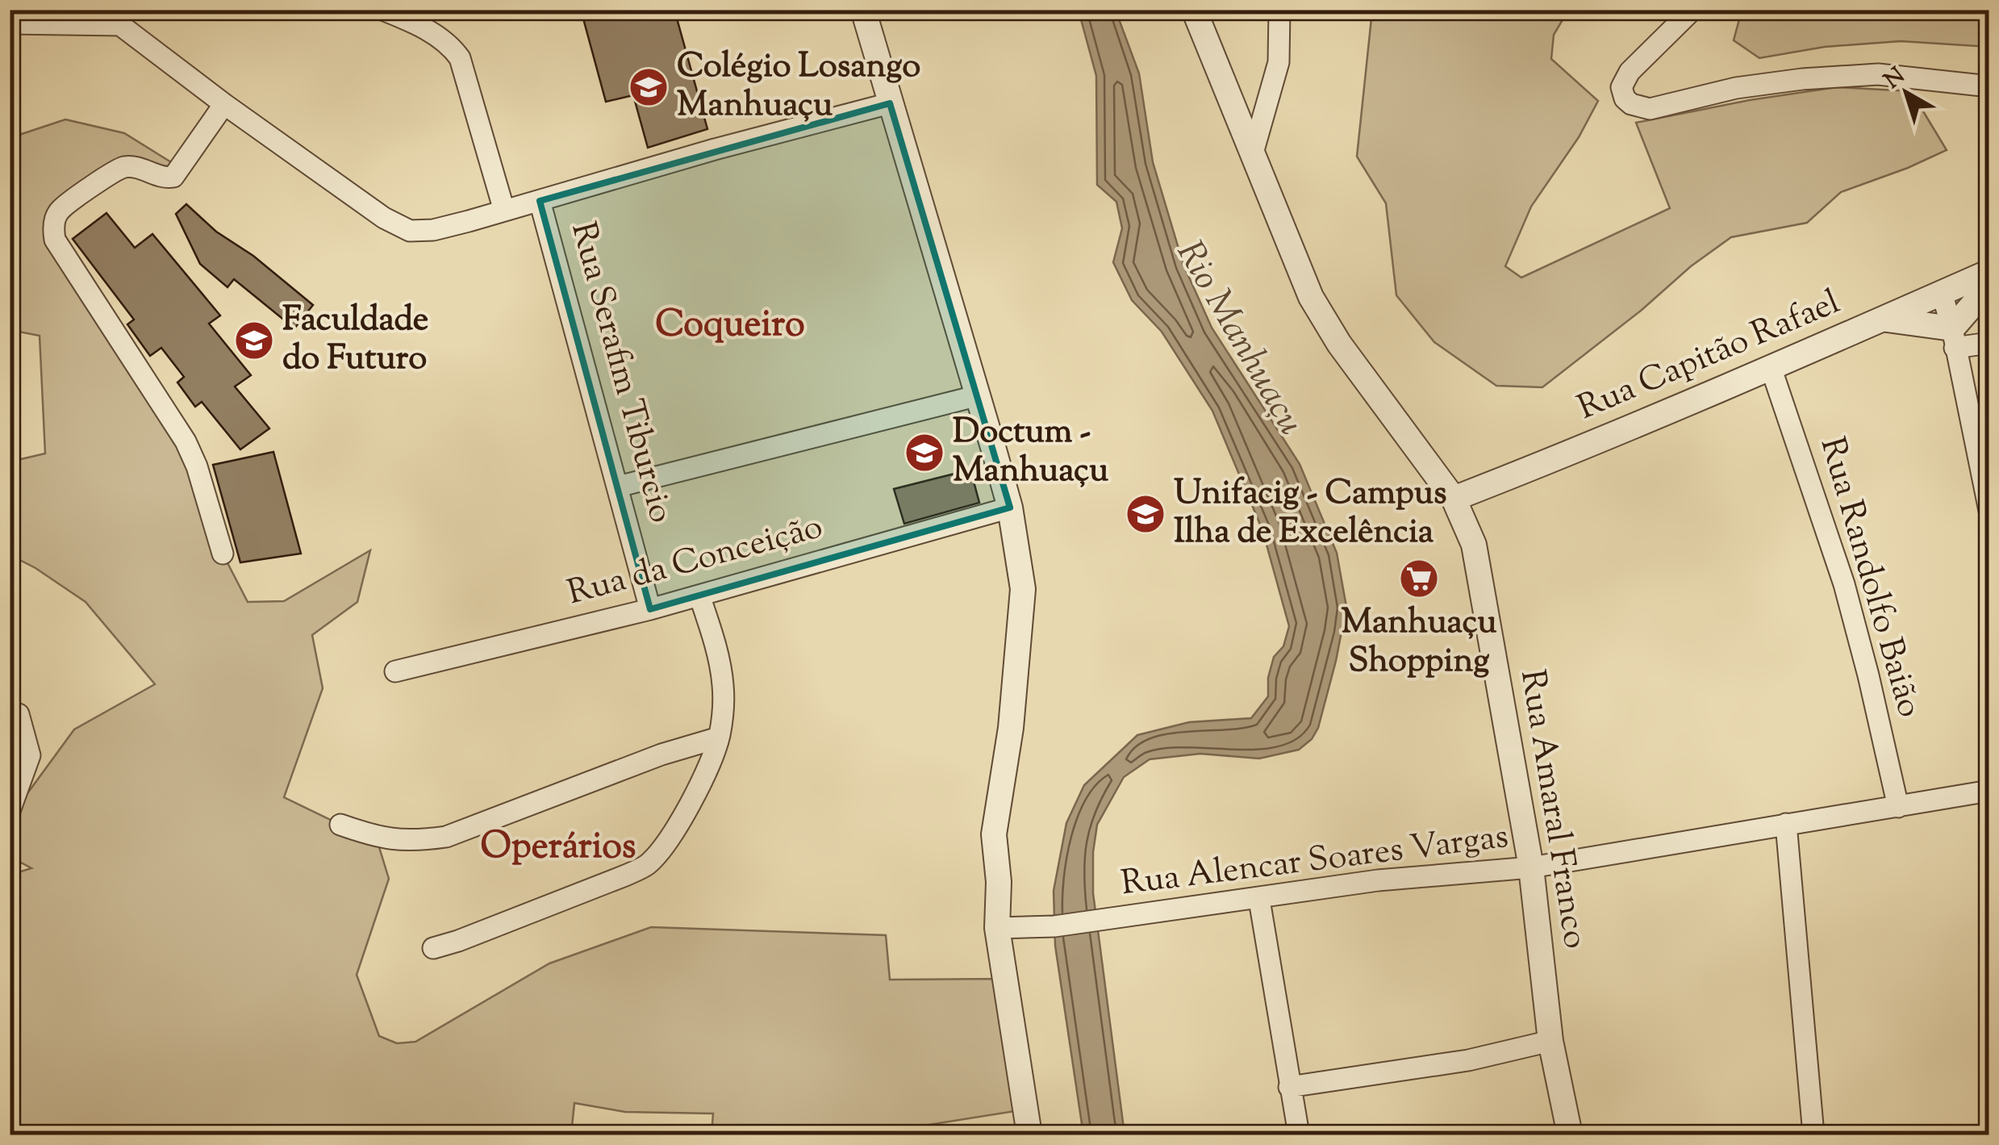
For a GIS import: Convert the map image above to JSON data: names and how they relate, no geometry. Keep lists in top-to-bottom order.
{
  "streets": {
    "street": [
      "Rua Capitão Rafael",
      "Rua Serafim Tiburcio",
      "Rua da Conceição",
      "Rua Randolfo Baião",
      "Rua Amaral Franco",
      "Rua Alencar Soares Vargas"
    ]
  },
  "crossings": [
    ["Rua Capitão Rafael", "Rua Randolfo Baião"],
    ["Rua Capitão Rafael", "Rua Amaral Franco"],
    ["Rua Serafim Tiburcio", "Rua da Conceição"],
    ["Rua Randolfo Baião", "Rua Alencar Soares Vargas"],
    ["Rua Amaral Franco", "Rua Alencar Soares Vargas"]
  ],
  "districts": ["Coqueiro", "Operários"],
  "water": ["Rio Manhuaçu"],
  "places": {
    "school or university": [
      "Colégio Losango Manhuaçu",
      "Faculdade do Futuro",
      "Doctum - Manhuaçu",
      "Unifacig - Campus Ilha de Excelência"
    ],
    "supermarket": ["Manhuaçu Shopping"]
  },
  "north": "top left"
}
